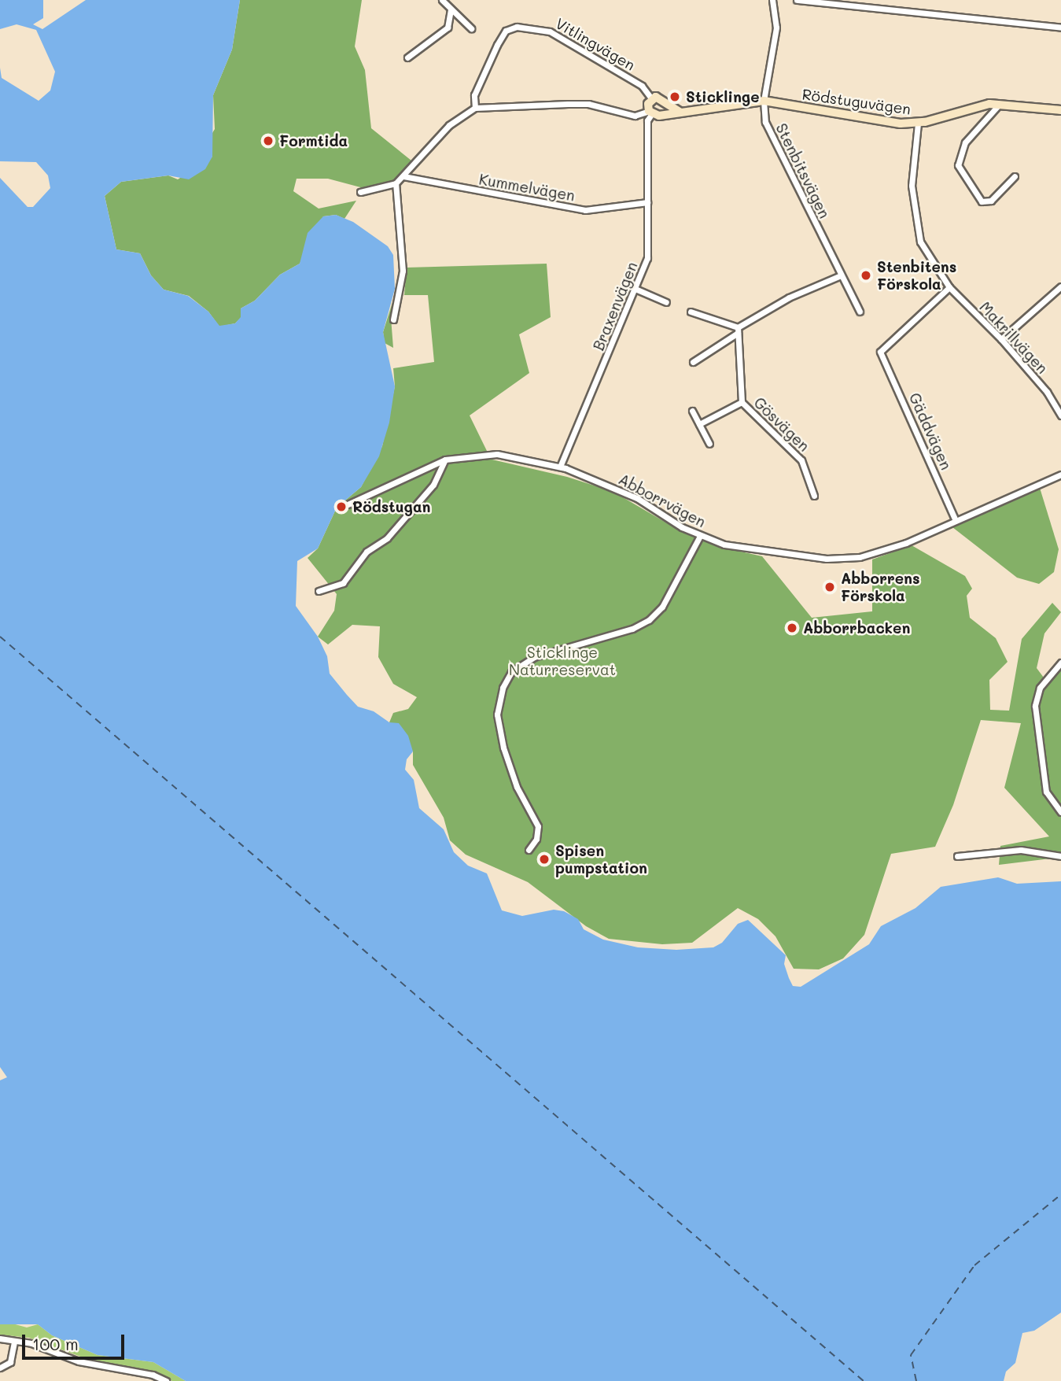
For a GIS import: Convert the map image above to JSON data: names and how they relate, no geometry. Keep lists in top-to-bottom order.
{
  "streets": {
    "street": [
      "Vitlingvägen",
      "Rödstuguvägen",
      "Stenbitsvägen",
      "Kummelvägen",
      "Braxenvägen",
      "Makrillvägen",
      "Gösvägen",
      "Gäddvägen",
      "Abborrvägen"
    ]
  },
  "crossings": [
    ["Vitlingvägen", "Rödstuguvägen"],
    ["Rödstuguvägen", "Stenbitsvägen"],
    ["Rödstuguvägen", "Braxenvägen"],
    ["Rödstuguvägen", "Makrillvägen"],
    ["Kummelvägen", "Braxenvägen"],
    ["Braxenvägen", "Abborrvägen"],
    ["Makrillvägen", "Gäddvägen"],
    ["Gäddvägen", "Abborrvägen"]
  ],
  "parks": ["Sticklinge Naturreservat"],
  "places": [
    "Sticklinge",
    "Formtida",
    "Stenbitens Förskola",
    "Rödstugan",
    "Abborrens Förskola",
    "Abborrbacken",
    "Spisen pumpstation"
  ],
  "scale_bar": "100 m"
}
